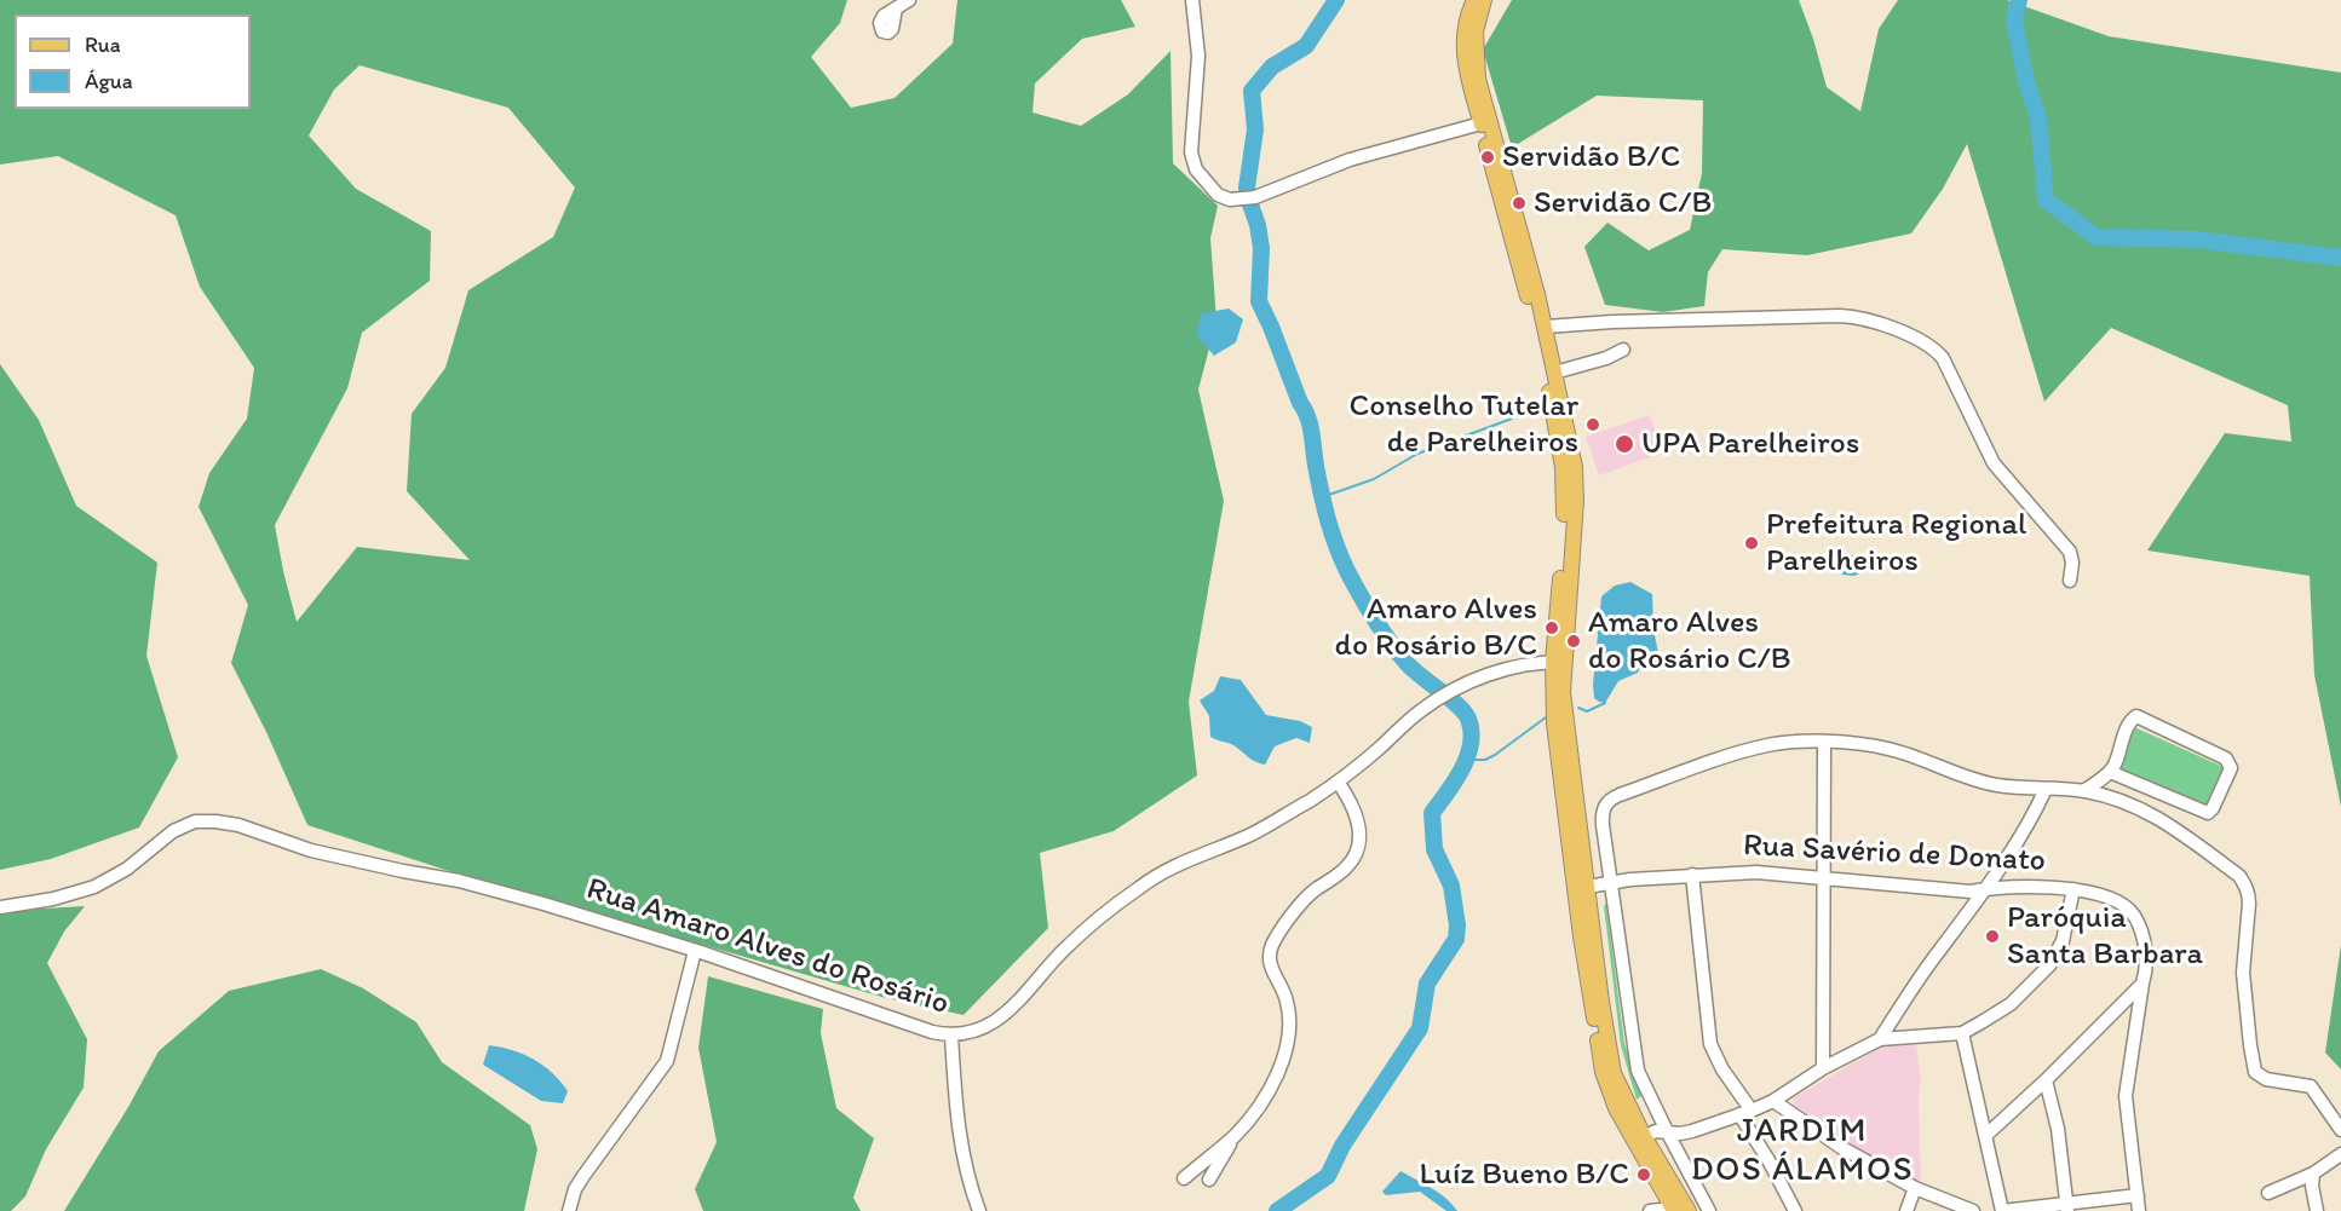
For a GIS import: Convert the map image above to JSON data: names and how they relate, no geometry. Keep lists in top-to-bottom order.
{
  "streets": {
    "street": ["Rua Savério de Donato", "Rua Amaro Alves do Rosário"]
  },
  "districts": ["JARDIM DOS ÁLAMOS"],
  "places": [
    "Servidão B/C",
    "Servidão C/B",
    "Conselho Tutelar de Parelheiros",
    "UPA Parelheiros",
    "Prefeitura Regional Parelheiros",
    "Amaro Alves do Rosário B/C",
    "Amaro Alves do Rosário C/B",
    "Paróquia Santa Barbara",
    "Luíz Bueno B/C"
  ],
  "legend": ["Rua", "Água"]
}
